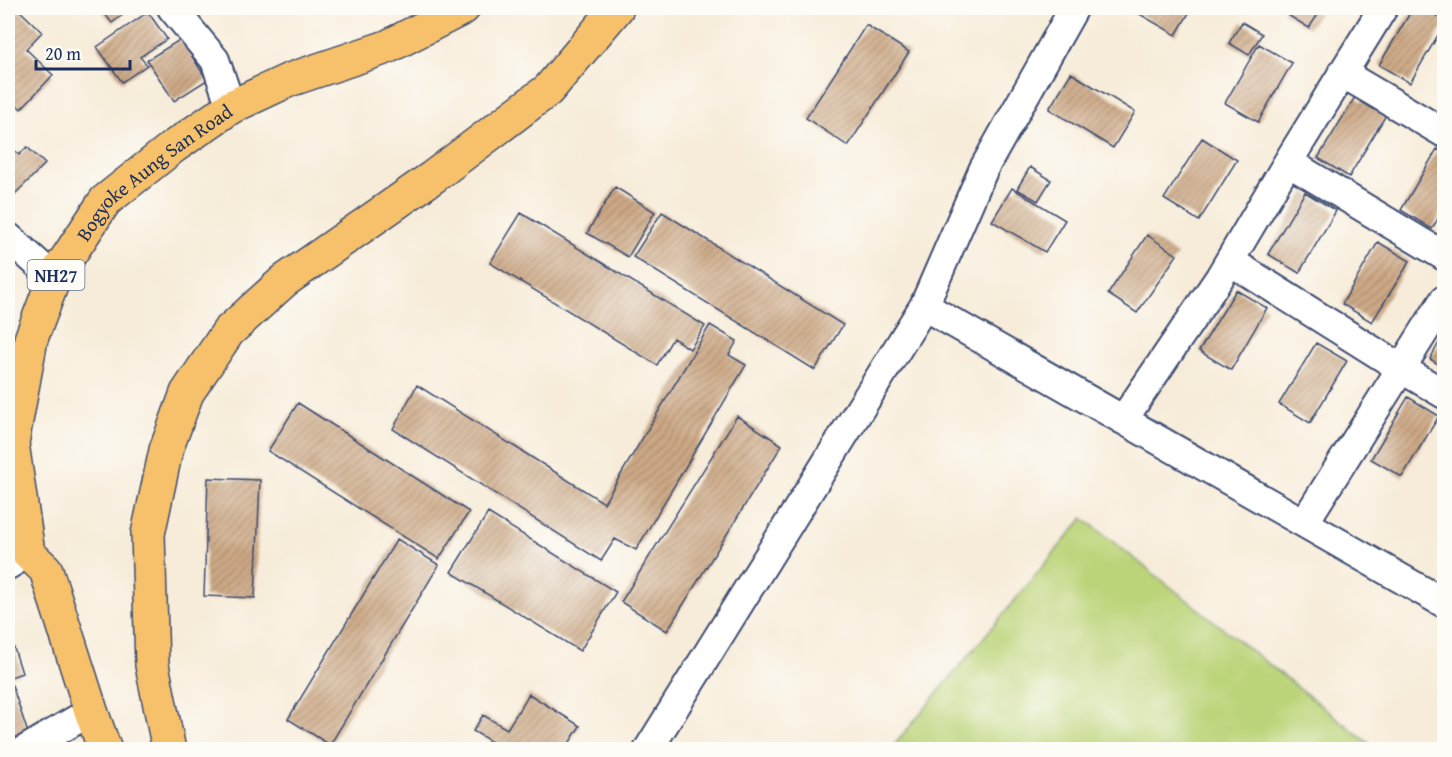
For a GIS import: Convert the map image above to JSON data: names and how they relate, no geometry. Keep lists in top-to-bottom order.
{
  "streets": {
    "highway": ["Bogyoke Aung San Road", "NH27"]
  },
  "scale_bar": "20 m"
}
